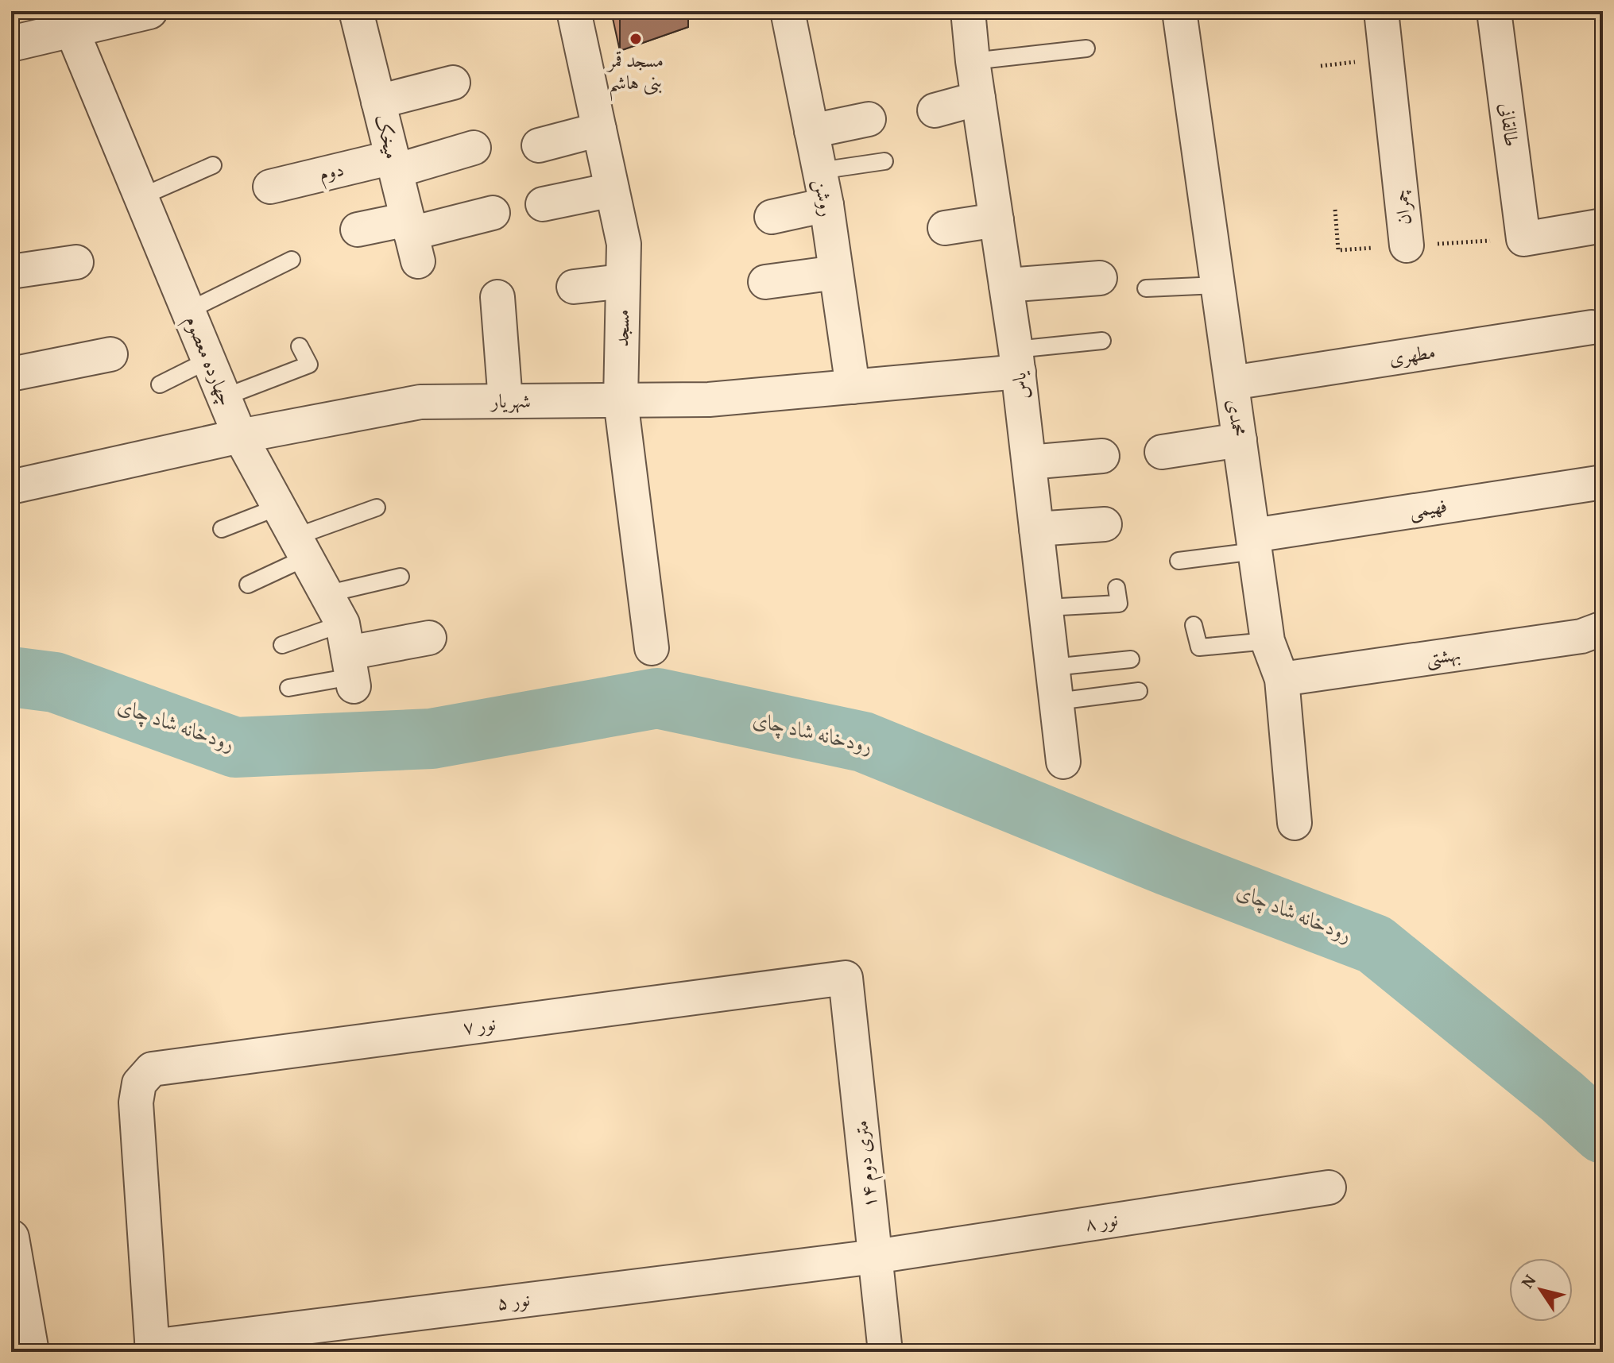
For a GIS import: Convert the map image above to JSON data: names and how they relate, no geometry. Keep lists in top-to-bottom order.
{
  "streets": {
    "street": [
      "طالقانی",
      "میخک",
      "دوم",
      "روشن",
      "چمران",
      "مسجد",
      "مطهری",
      "چهارده معصوم",
      "یاس",
      "شهریار",
      "محمدی",
      "فهیمی",
      "بهشتی",
      "نور ۷",
      "۱۴ متری دوم",
      "نور ۸",
      "نور ۵"
    ]
  },
  "crossings": [
    ["طالقانی", "چمران"],
    ["میخک", "دوم"],
    ["روشن", "شهریار"],
    ["مسجد", "شهریار"],
    ["مطهری", "محمدی"],
    ["چهارده معصوم", "شهریار"],
    ["یاس", "شهریار"],
    ["محمدی", "فهیمی"],
    ["محمدی", "بهشتی"],
    ["نور ۷", "۱۴ متری دوم"],
    ["نور ۷", "نور ۵"],
    ["۱۴ متری دوم", "نور ۸"],
    ["۱۴ متری دوم", "نور ۵"],
    ["نور ۸", "نور ۵"]
  ],
  "water": ["رودخانه شاد چای"],
  "places": ["مسجد قمر بنی هاشم"],
  "north": "top left"
}
